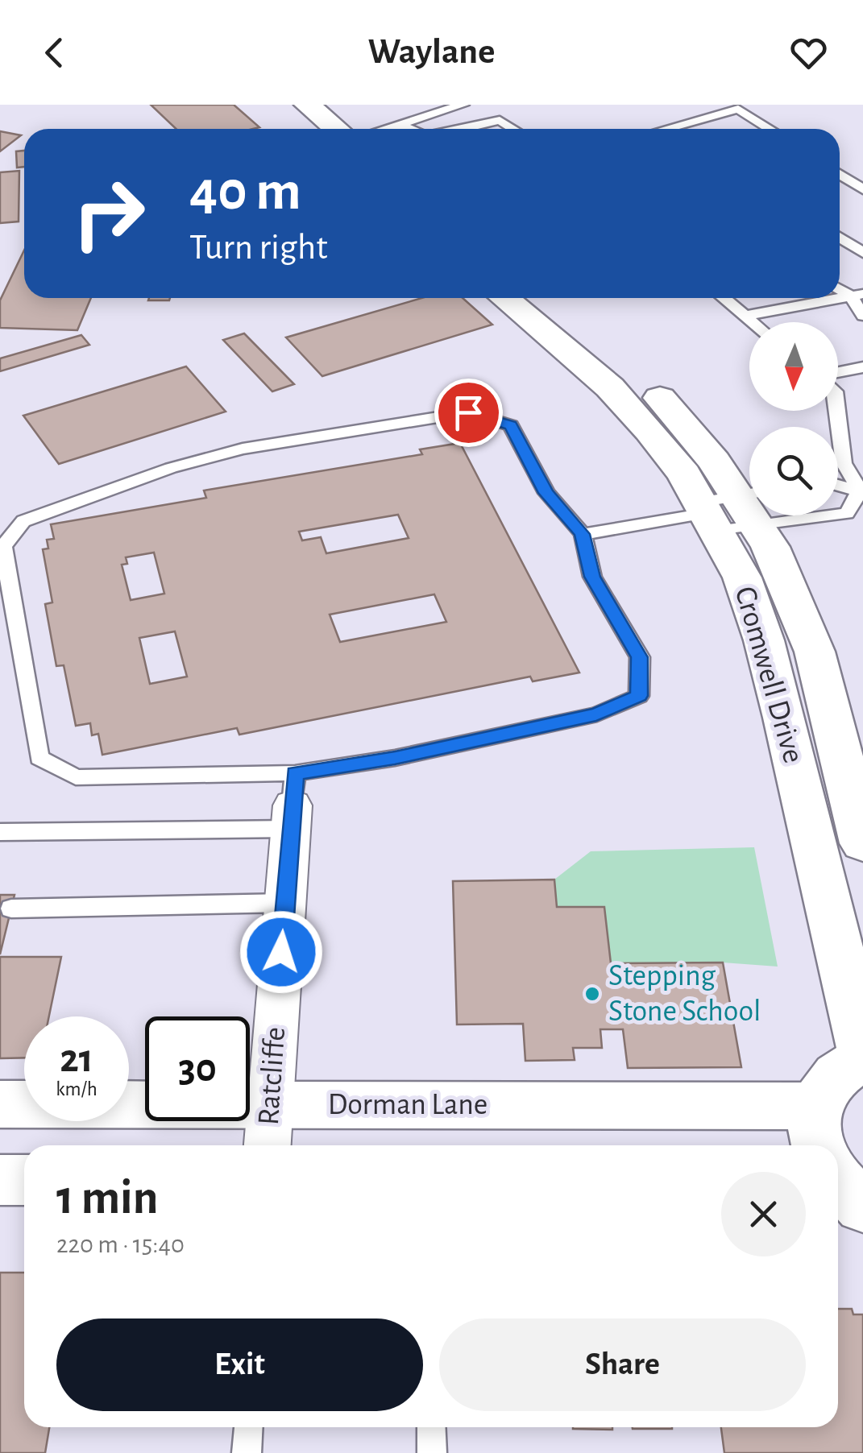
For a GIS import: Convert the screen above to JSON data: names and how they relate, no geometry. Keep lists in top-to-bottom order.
{
  "streets": {
    "street": ["Cromwell Drive", "Ratcliffe", "Dorman Lane"]
  },
  "crossings": [
    ["Ratcliffe", "Dorman Lane"]
  ],
  "places": ["Stepping Stone School"],
  "north": "bottom",
  "page": {
    "header": "Waylane",
    "turn": ["40 m", "Turn right"],
    "speed": "21 km/h",
    "limit": "30",
    "heading": ["1 min", "220 m · 15:40"],
    "buttons": ["Exit", "Share"]
  }
}
